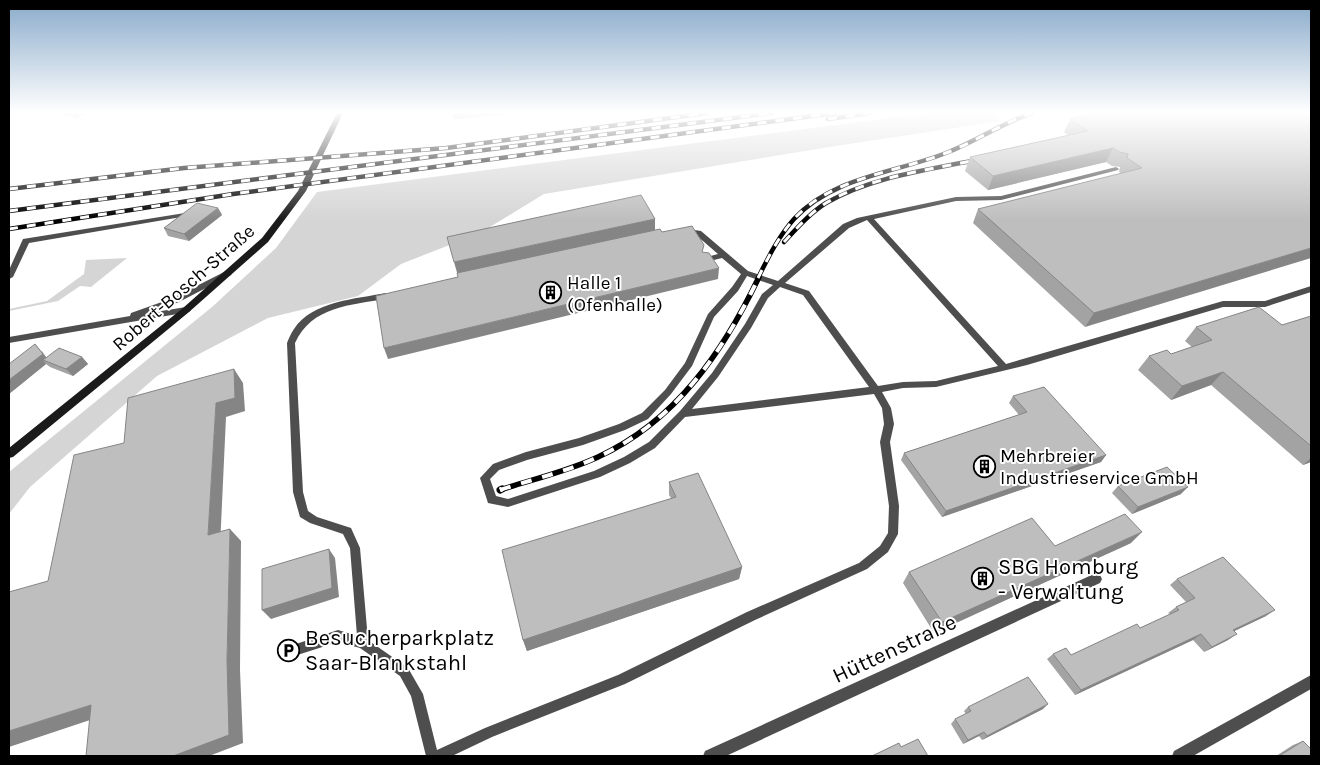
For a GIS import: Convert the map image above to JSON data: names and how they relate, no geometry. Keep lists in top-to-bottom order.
{
  "streets": {
    "main road": ["Robert-Bosch-Straße"],
    "street": ["Hüttenstraße"]
  },
  "places": {
    "building": ["Halle 1 (Ofenhalle)", "Mehrbreier Industrieservice GmbH", "SBG Homburg - Verwaltung"],
    "parking": ["Besucherparkplatz Saar-Blankstahl"]
  }
}
